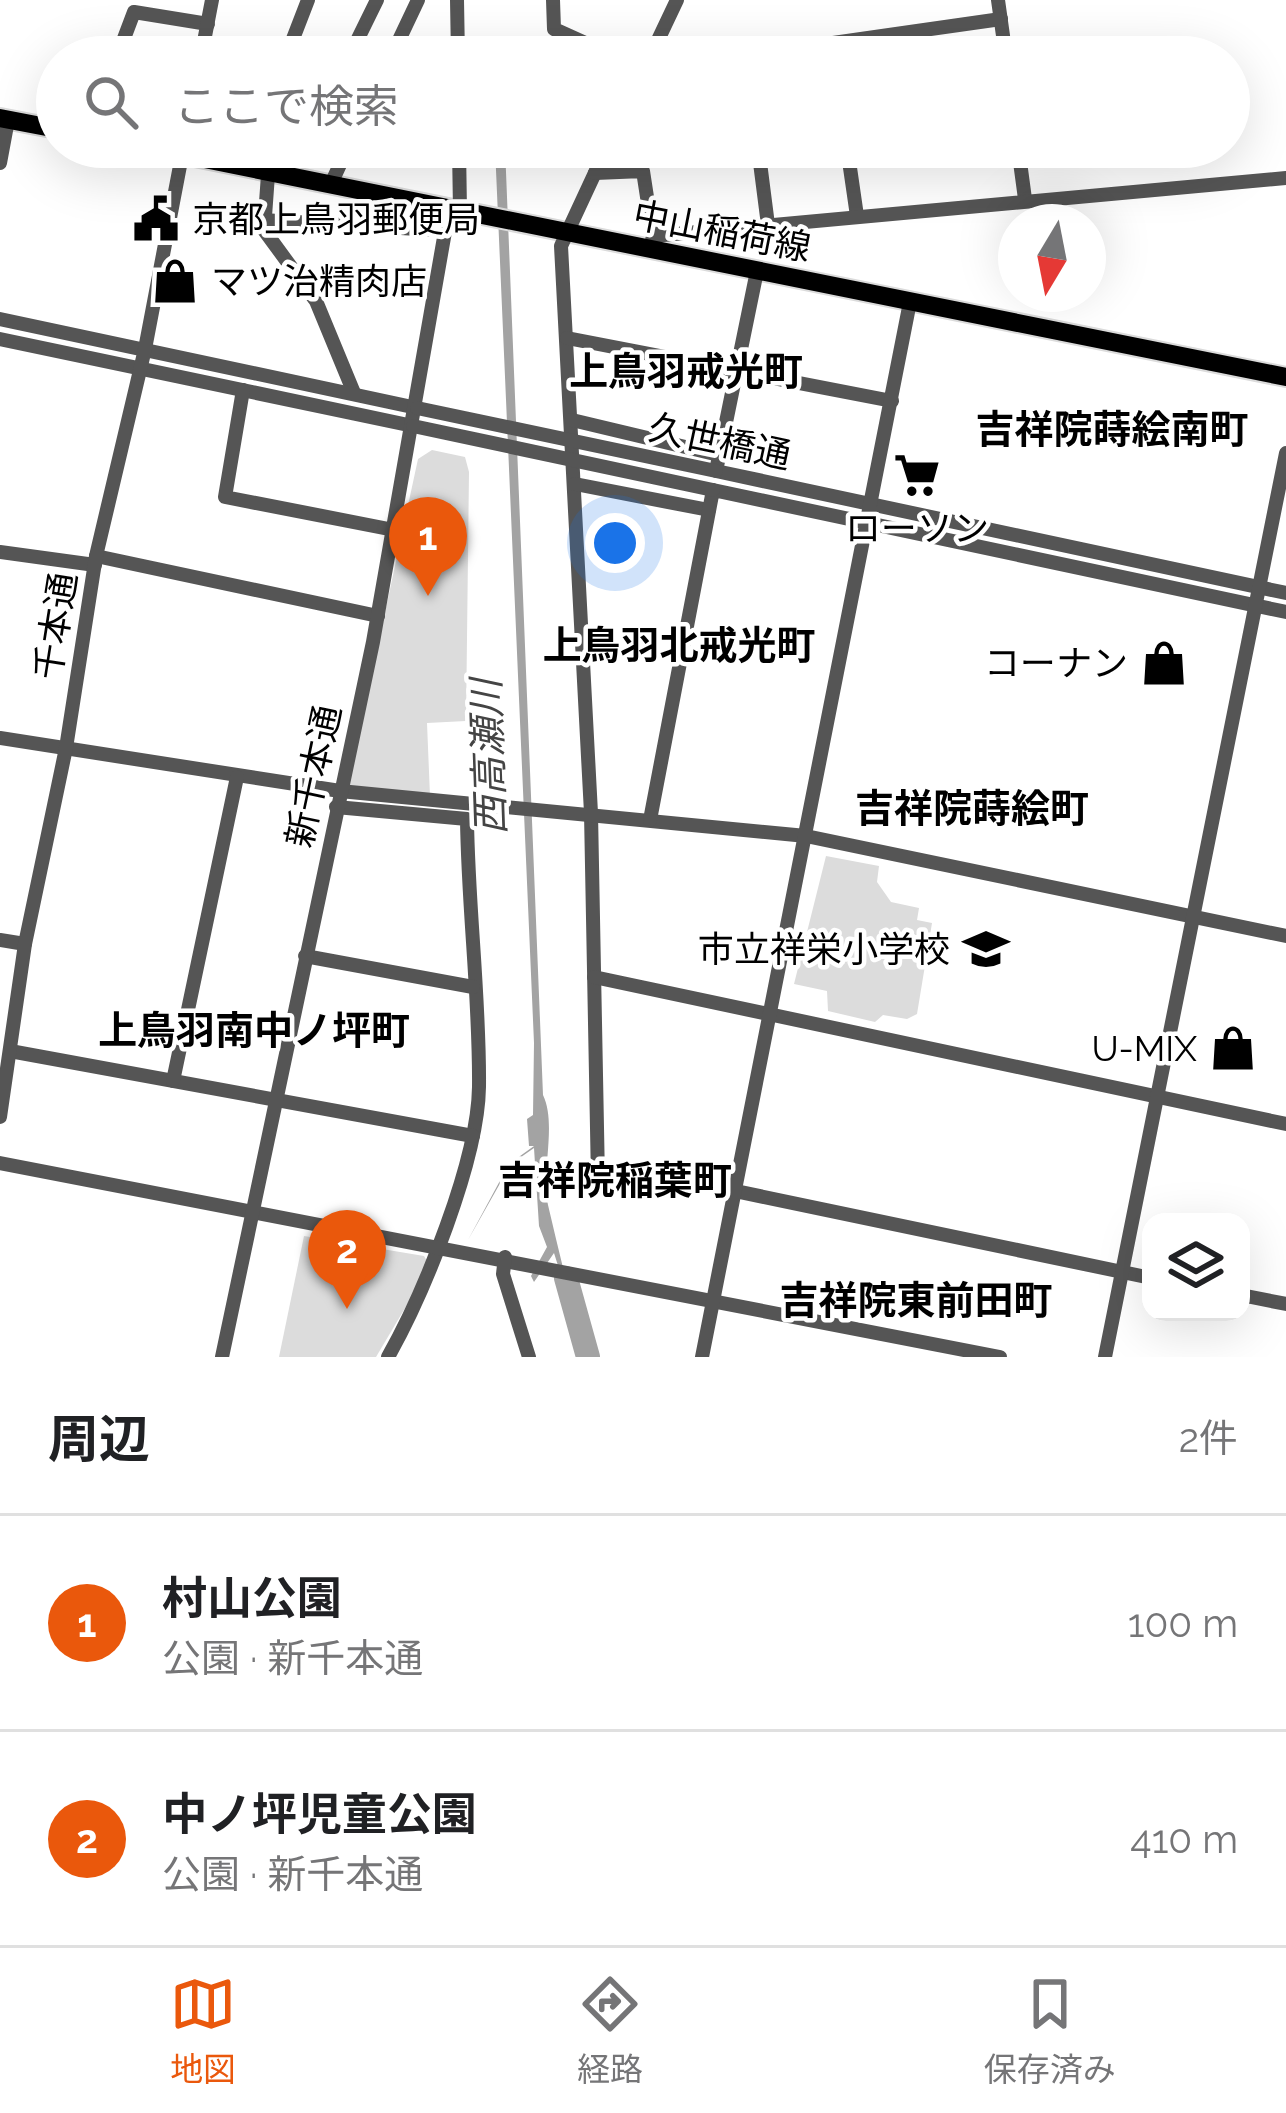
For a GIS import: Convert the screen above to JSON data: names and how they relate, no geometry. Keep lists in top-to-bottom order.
{
  "streets": {
    "main road": ["中山稲荷線"],
    "street": ["久世橋通", "千本通", "新千本通"]
  },
  "crossings": [
    ["久世橋通", "千本通"],
    ["久世橋通", "新千本通"]
  ],
  "districts": [
    "上鳥羽戒光町",
    "吉祥院蒔絵南町",
    "上鳥羽北戒光町",
    "吉祥院蒔絵町",
    "上鳥羽南中ノ坪町",
    "吉祥院稲葉町",
    "吉祥院東前田町"
  ],
  "water": ["西高瀬川"],
  "places": {
    "public building": ["京都上鳥羽郵便局"],
    "shop": ["マツ治精肉店", "コーナン", "U-MIX"],
    "supermarket": ["ローソン"],
    "school or university": ["市立祥栄小学校"]
  },
  "north": "bottom",
  "page": {
    "search": "ここで検索",
    "pins": ["1", "2"],
    "heading": ["周辺", "2件"],
    "list": [
      {
        "mark": "1",
        "name": "村山公園",
        "note": "公園 · 新千本通",
        "value": "100 m"
      },
      {
        "mark": "2",
        "name": "中ノ坪児童公園",
        "note": "公園 · 新千本通",
        "value": "410 m"
      }
    ],
    "nav": ["地図", "経路", "保存済み"]
  }
}
